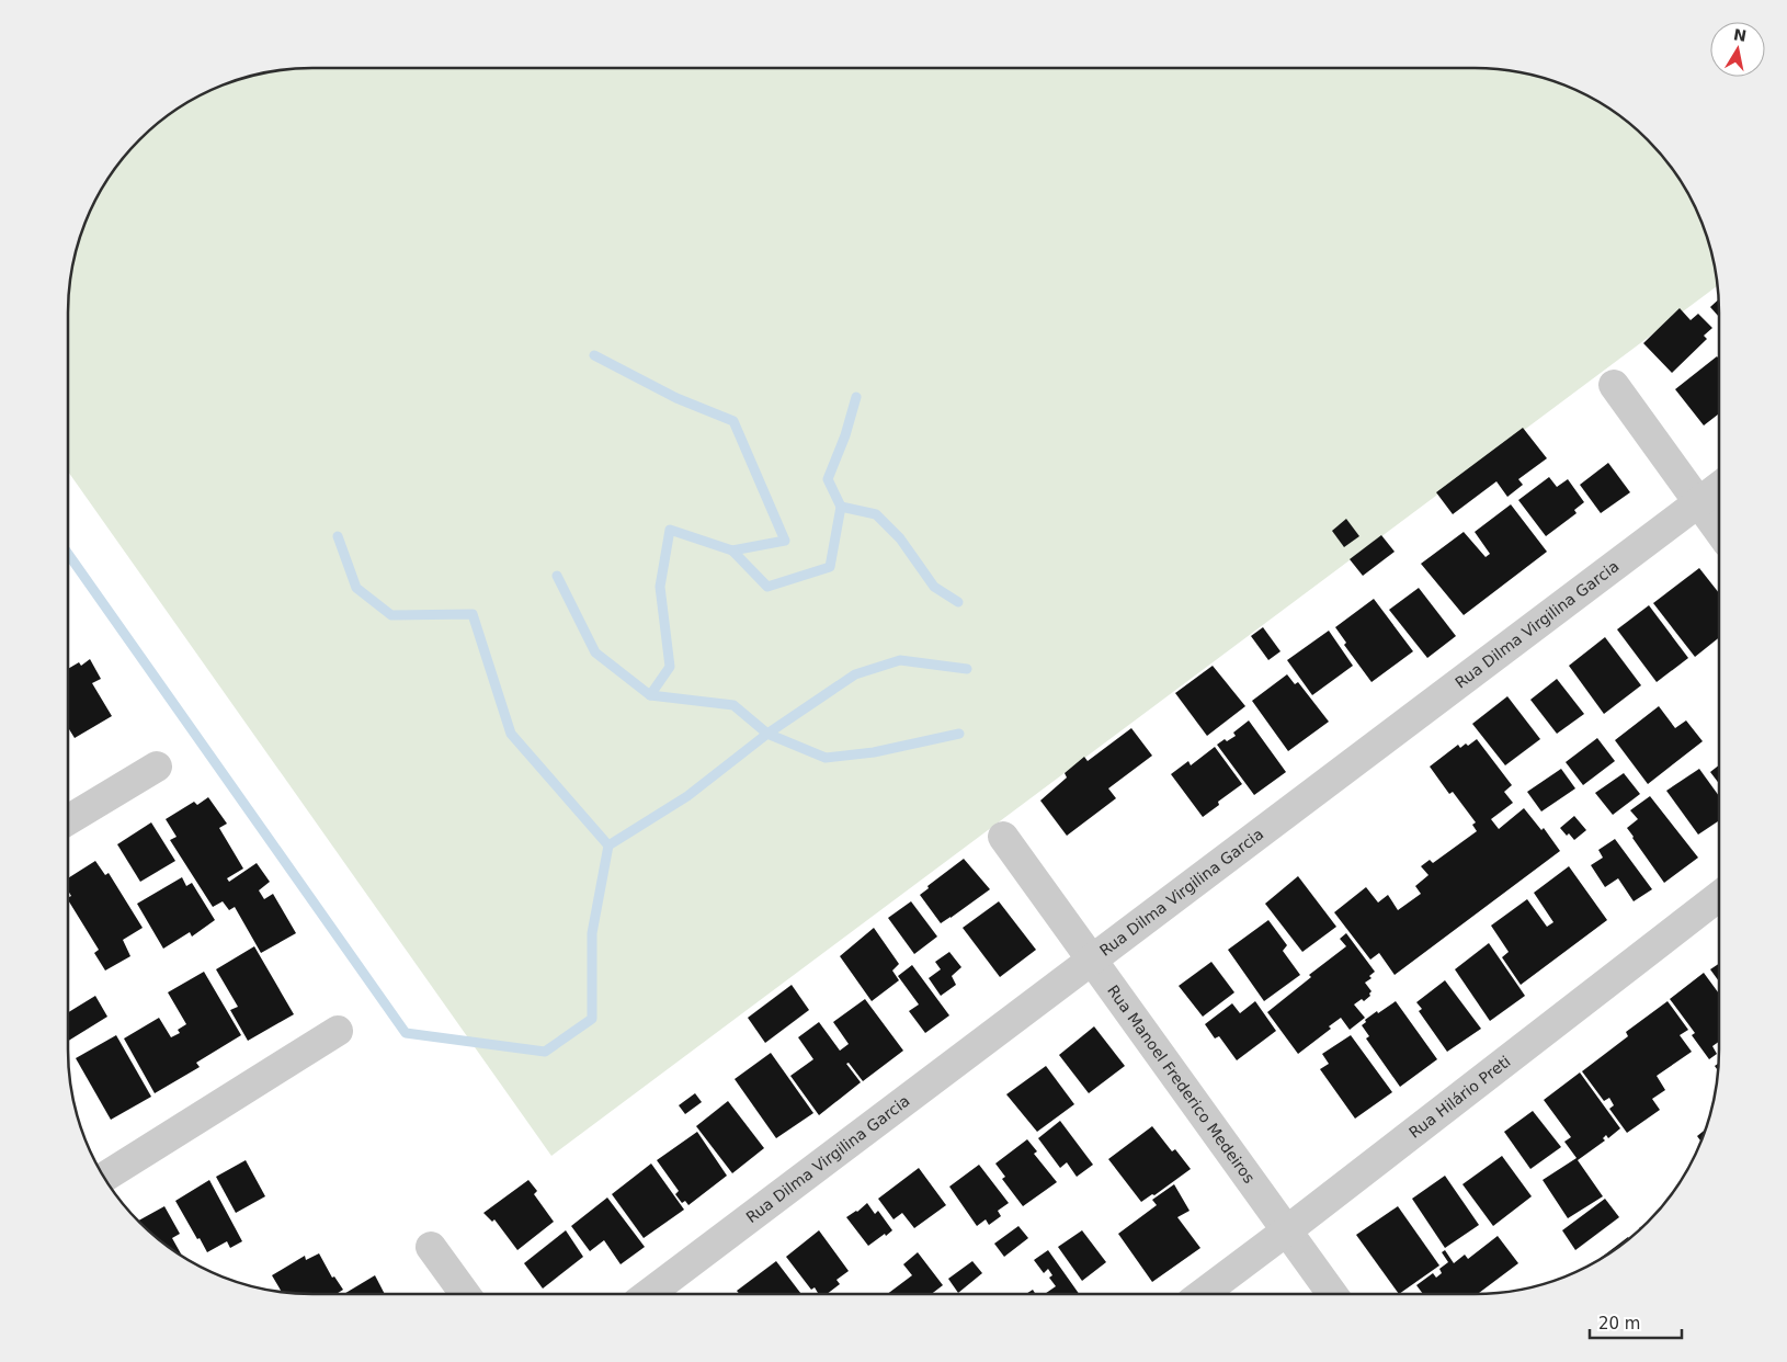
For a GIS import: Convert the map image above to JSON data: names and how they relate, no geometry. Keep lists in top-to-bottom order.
{
  "streets": {
    "street": ["Rua Dilma Virgilina Garcia", "Rua Manoel Frederico Medeiros", "Rua Hilário Preti"]
  },
  "crossings": [
    ["Rua Dilma Virgilina Garcia", "Rua Manoel Frederico Medeiros"],
    ["Rua Manoel Frederico Medeiros", "Rua Hilário Preti"]
  ],
  "scale_bar": "20 m",
  "north": "top"
}
